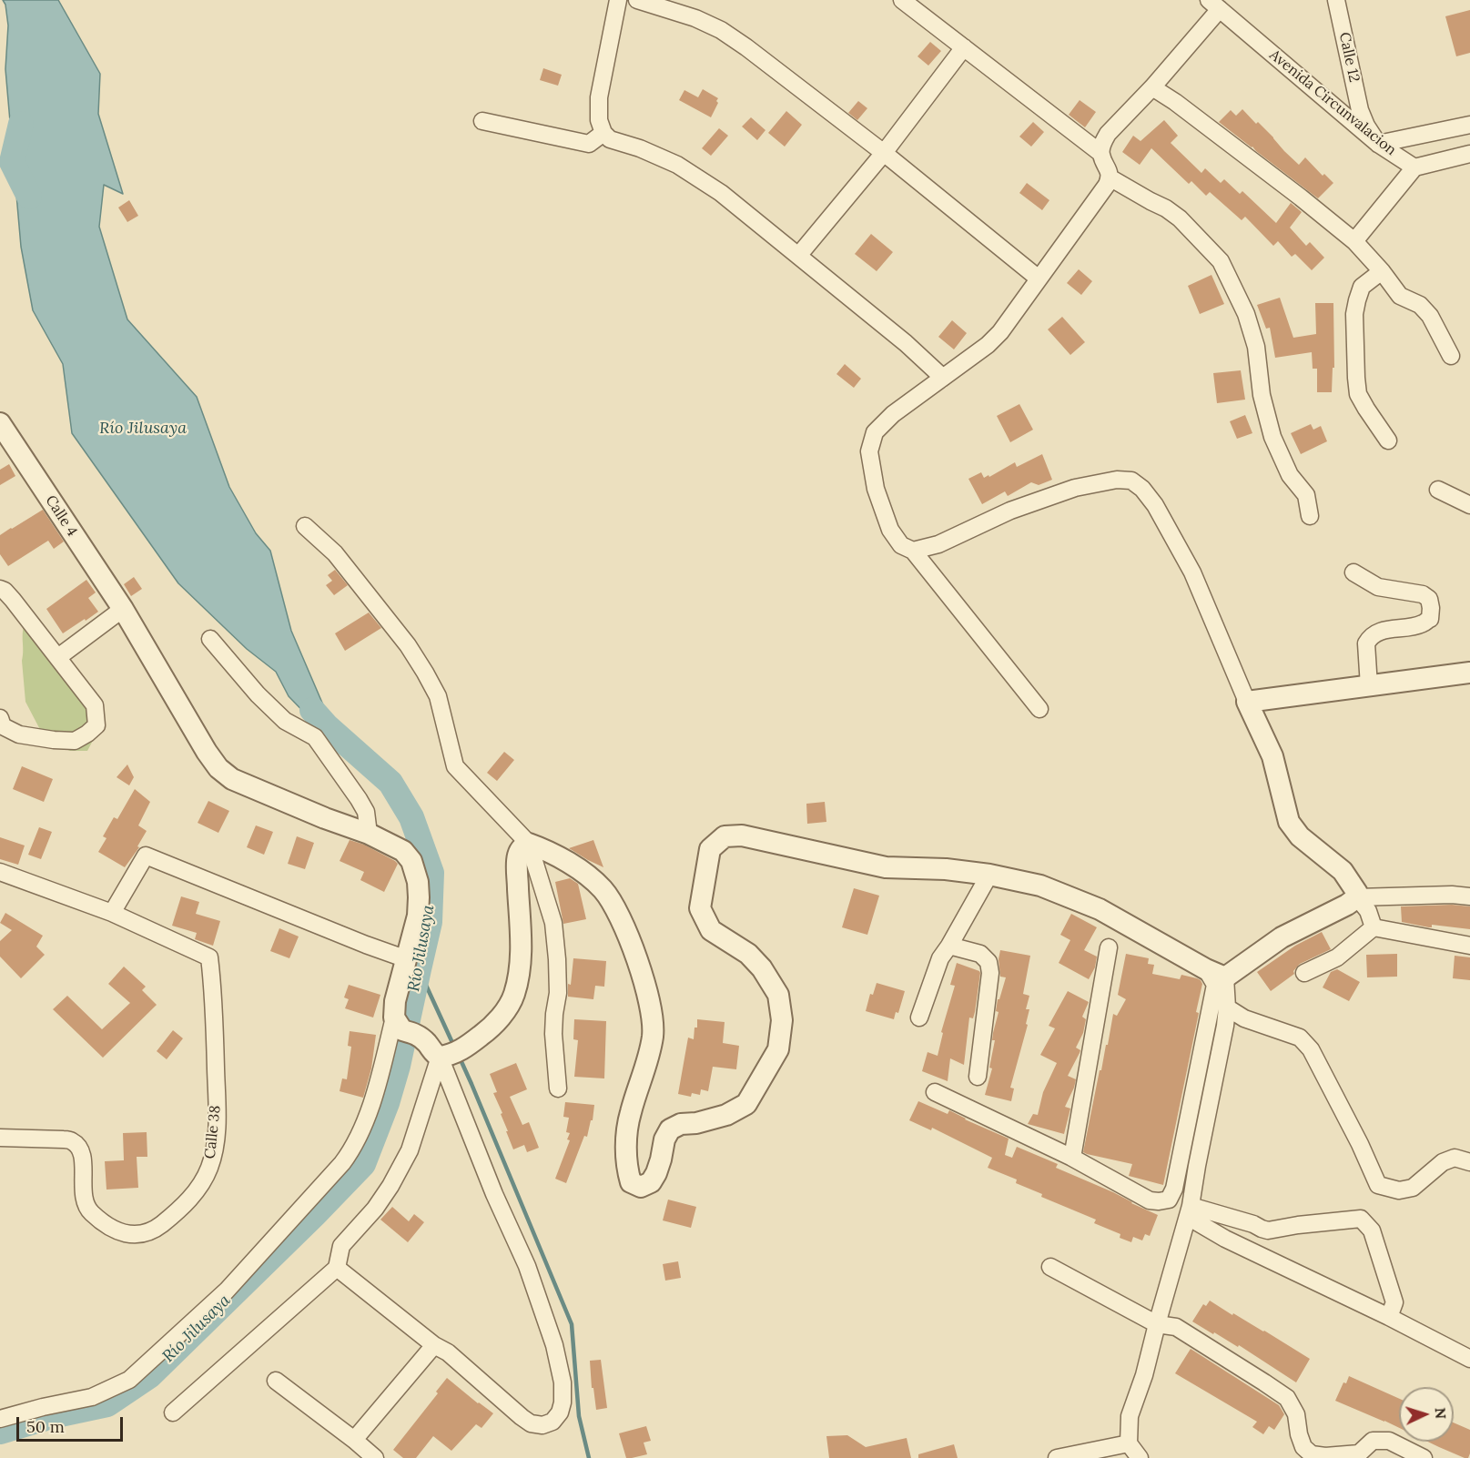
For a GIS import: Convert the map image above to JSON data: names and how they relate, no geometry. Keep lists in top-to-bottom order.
{
  "streets": {
    "street": [
      "Calle 12",
      "Avenida Circunvalacion",
      "Calle 4",
      "Calle 38"
    ]
  },
  "crossings": [
    ["Calle 12", "Avenida Circunvalacion"]
  ],
  "water": ["Río Jilusaya"],
  "scale_bar": "50 m",
  "north": "right"
}
